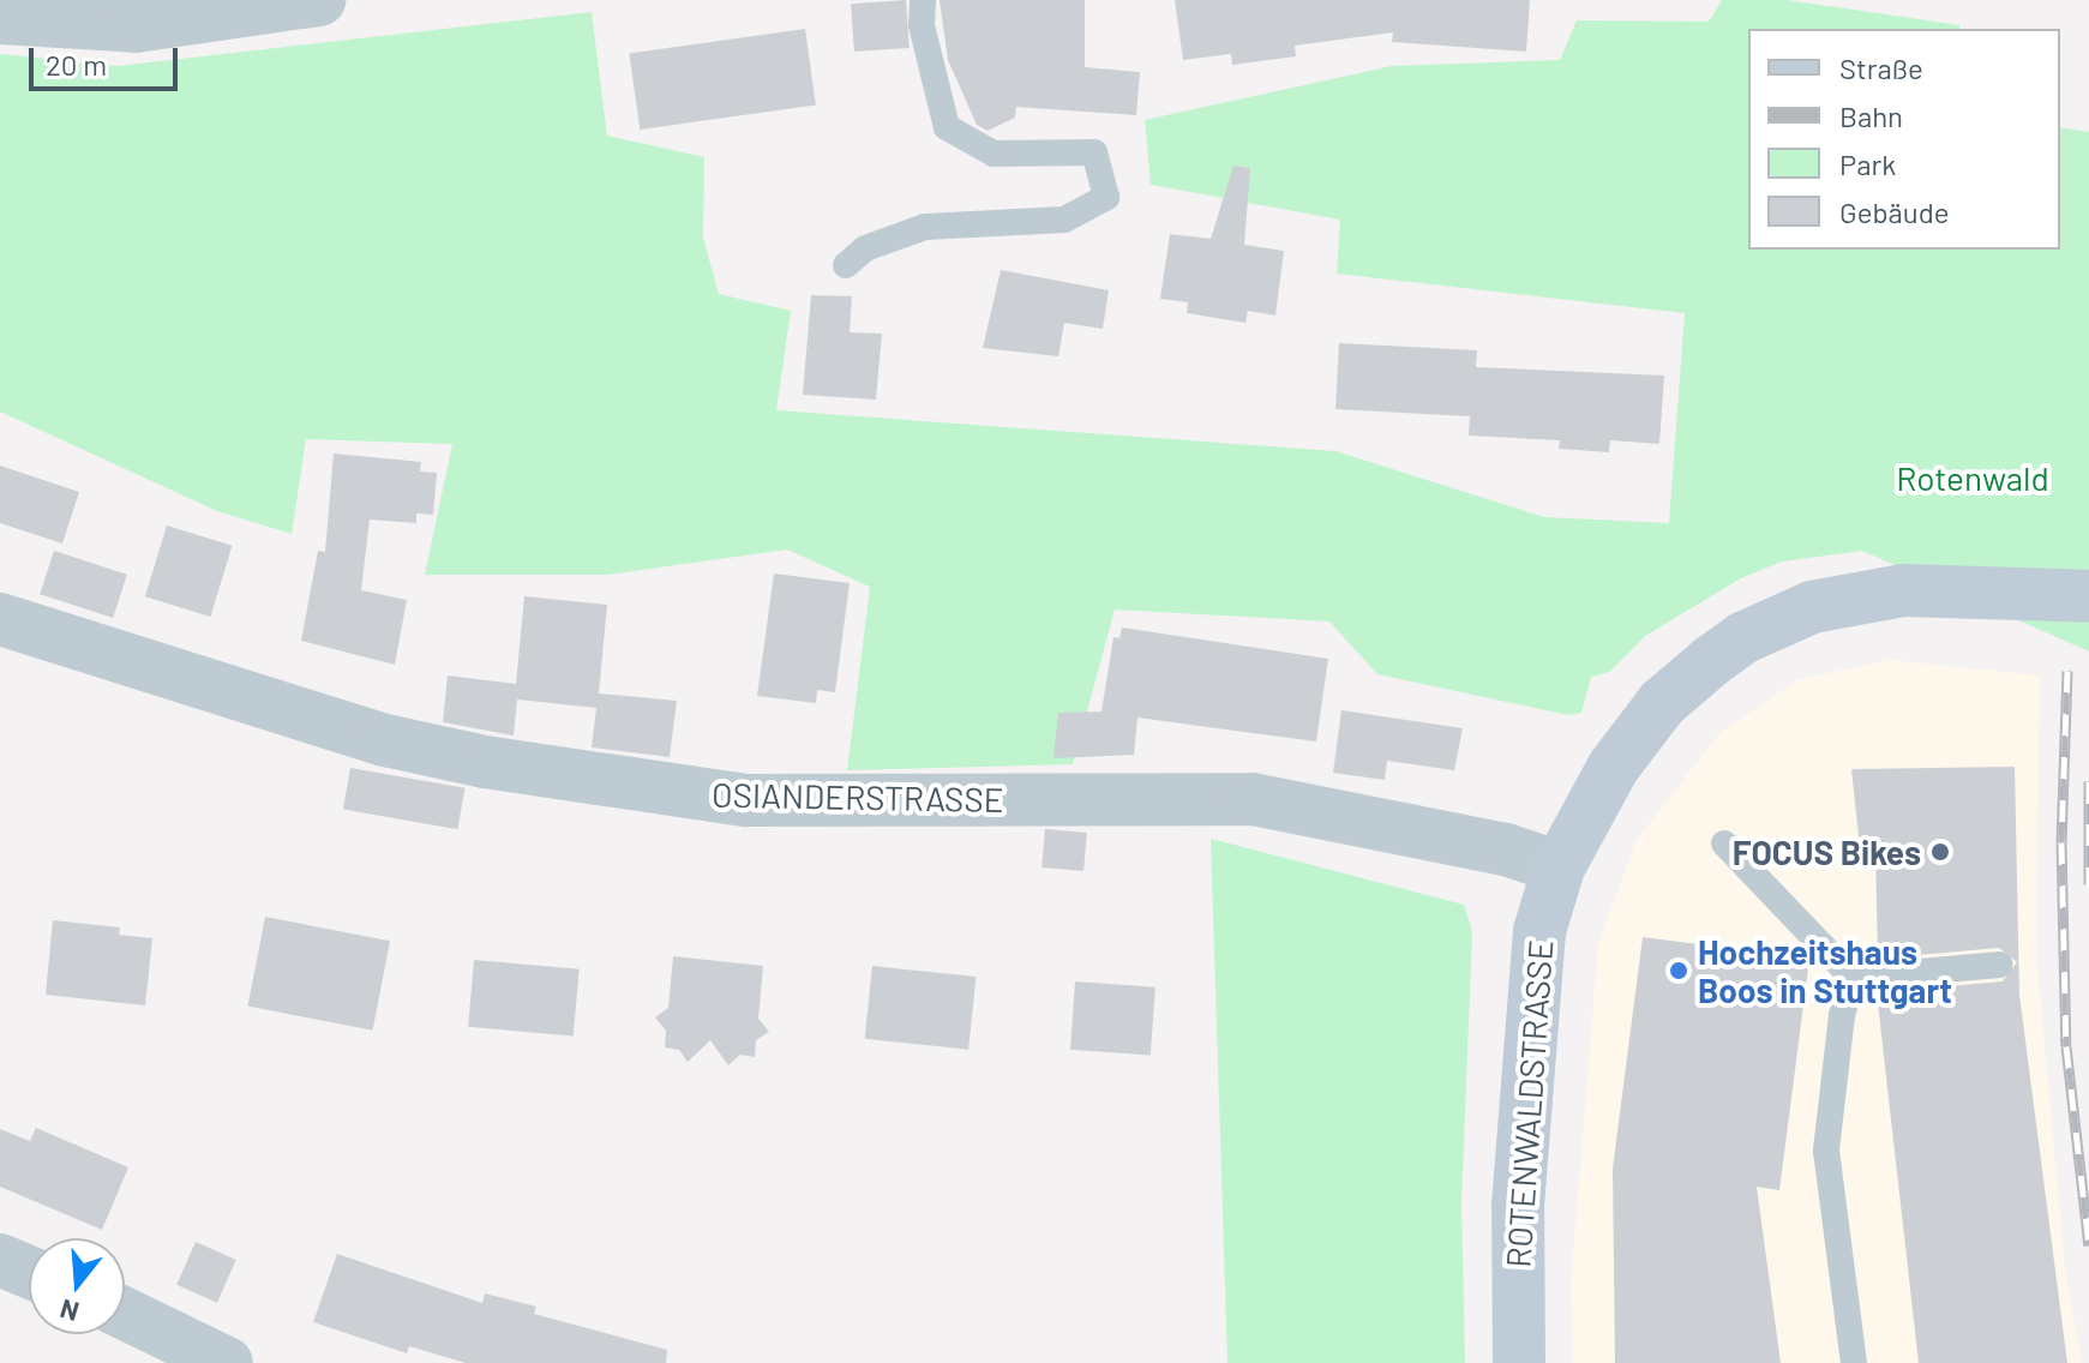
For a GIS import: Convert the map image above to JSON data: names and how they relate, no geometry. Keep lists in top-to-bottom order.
{
  "streets": {
    "main road": ["ROTENWALDSTRASSE"],
    "street": ["OSIANDERSTRASSE"]
  },
  "crossings": [
    ["OSIANDERSTRASSE", "ROTENWALDSTRASSE"]
  ],
  "parks": ["Rotenwald"],
  "places": ["FOCUS Bikes", "Hochzeitshaus Boos in Stuttgart"],
  "legend": [
    "Straße",
    "Bahn",
    "Park",
    "Gebäude"
  ],
  "scale_bar": "20 m",
  "north": "bottom"
}
